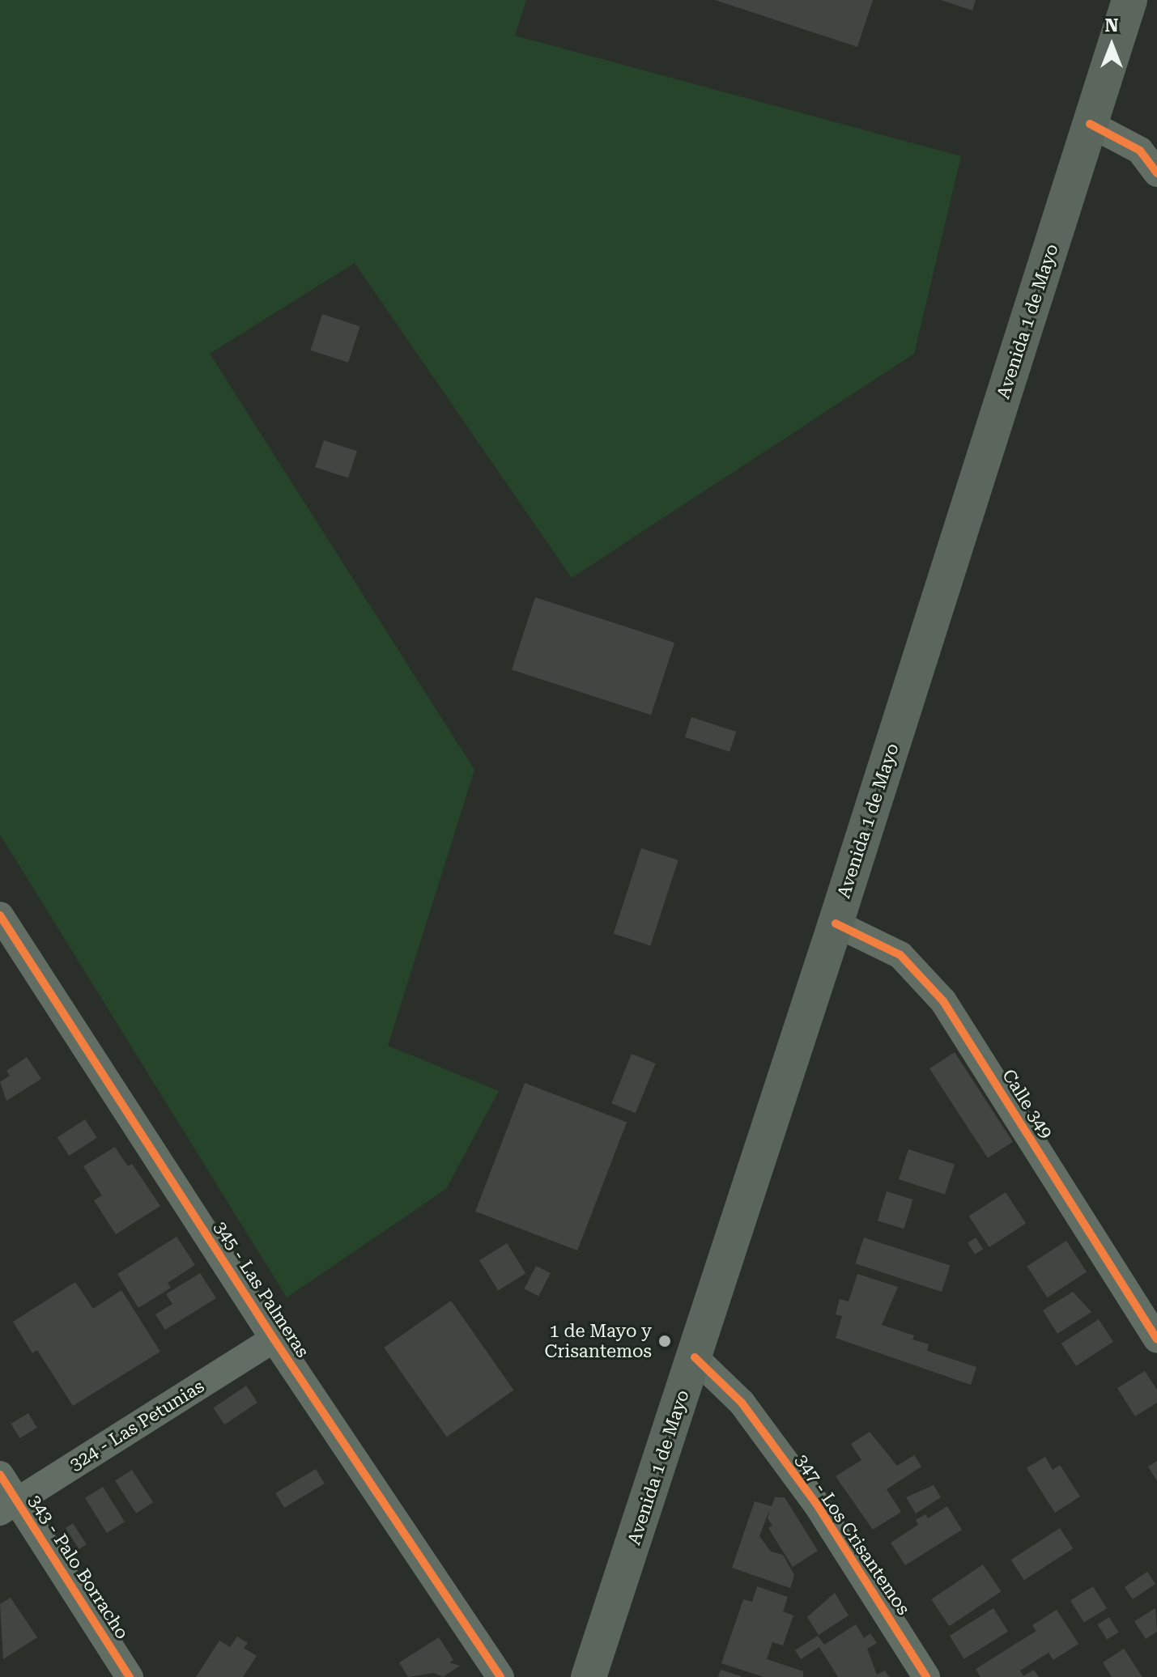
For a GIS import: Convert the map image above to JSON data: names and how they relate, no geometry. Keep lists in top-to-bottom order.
{
  "streets": {
    "main road": ["Avenida 1 de Mayo"],
    "street": [
      "Calle 349",
      "345 - Las Palmeras",
      "324 - Las Petunias",
      "347 - Los Crisantemos",
      "343 - Palo Borracho"
    ]
  },
  "crossings": [
    ["Avenida 1 de Mayo", "Calle 349"],
    ["Avenida 1 de Mayo", "347 - Los Crisantemos"],
    ["345 - Las Palmeras", "324 - Las Petunias"],
    ["324 - Las Petunias", "343 - Palo Borracho"]
  ],
  "places": ["1 de Mayo y Crisantemos"],
  "north": "top"
}
